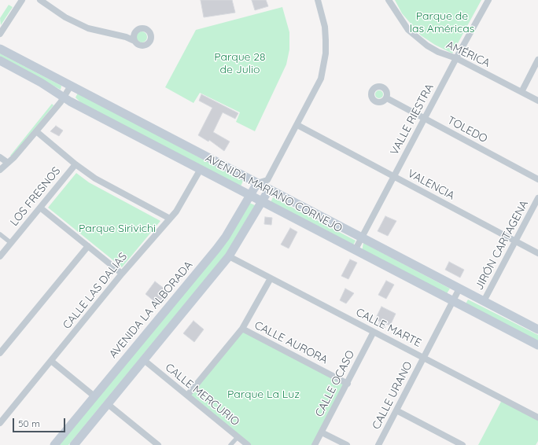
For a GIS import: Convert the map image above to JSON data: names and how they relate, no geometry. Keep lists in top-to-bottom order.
{
  "streets": {
    "main road": ["AVENIDA MARIANO CORNEJO", "AVENIDA LA ALBORADA"],
    "street": [
      "AMÉRICA",
      "VALLE RIESTRA",
      "TOLEDO",
      "VALENCIA",
      "LOS FRESNOS",
      "JIRÓN CARTAGENA",
      "CALLE LAS DALIAS",
      "CALLE MARTE",
      "CALLE AURORA",
      "CALLE OCASO",
      "CALLE MERCURIO",
      "CALLE URANO"
    ]
  },
  "crossings": [
    ["AMÉRICA", "VALLE RIESTRA"],
    ["VALLE RIESTRA", "TOLEDO"],
    ["VALLE RIESTRA", "VALENCIA"],
    ["VALLE RIESTRA", "AVENIDA MARIANO CORNEJO"],
    ["VALENCIA", "JIRÓN CARTAGENA"],
    ["AVENIDA MARIANO CORNEJO", "JIRÓN CARTAGENA"],
    ["AVENIDA MARIANO CORNEJO", "CALLE LAS DALIAS"],
    ["AVENIDA MARIANO CORNEJO", "AVENIDA LA ALBORADA"],
    ["AVENIDA MARIANO CORNEJO", "CALLE URANO"],
    ["CALLE MARTE", "CALLE OCASO"],
    ["CALLE MARTE", "CALLE URANO"],
    ["CALLE AURORA", "CALLE OCASO"]
  ],
  "parks": [
    "Parque de las Américas",
    "Parque 28 de Julio",
    "Parque Sirivichi",
    "Parque La Luz"
  ],
  "scale_bar": "50 m"
}
